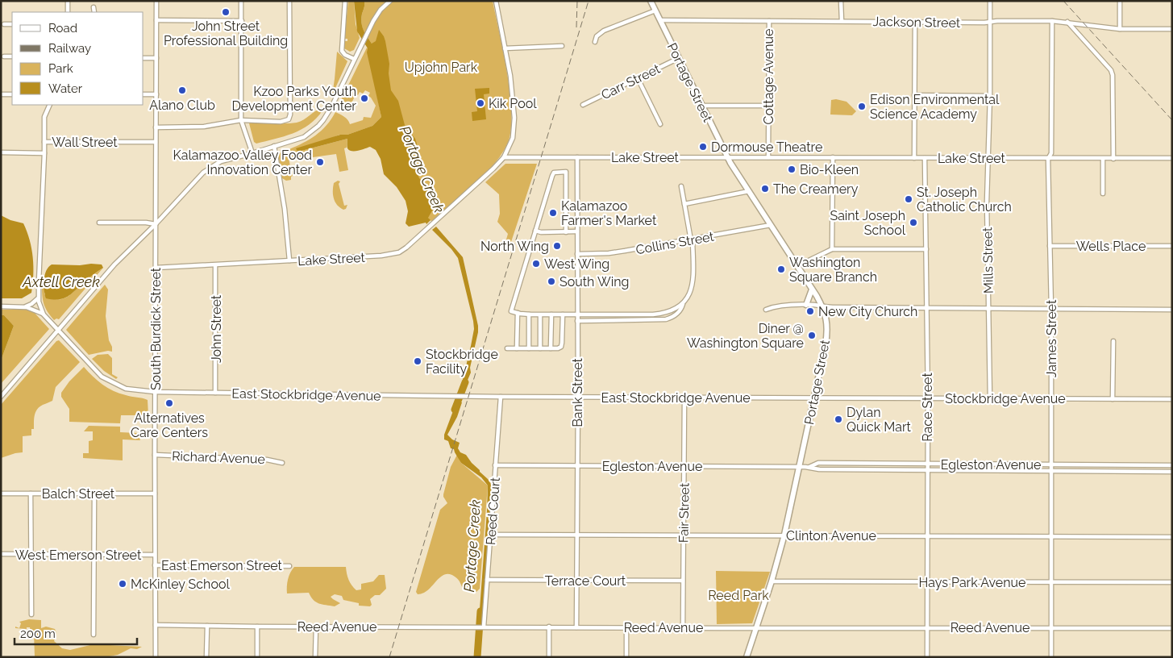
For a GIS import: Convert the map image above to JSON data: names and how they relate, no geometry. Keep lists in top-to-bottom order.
{
  "streets": {
    "main road": ["Portage Street"],
    "street": [
      "Jackson Street",
      "Cottage Avenue",
      "Carr Street",
      "Wall Street",
      "Lake Street",
      "Collins Street",
      "Wells Place",
      "Mills Street",
      "South Burdick Street",
      "John Street",
      "James Street",
      "Bank Street",
      "East Stockbridge Avenue",
      "Stockbridge Avenue",
      "Race Street",
      "Richard Avenue",
      "Egleston Avenue",
      "Balch Street",
      "Reed Court",
      "Fair Street",
      "Clinton Avenue",
      "West Emerson Street",
      "East Emerson Street",
      "Terrace Court",
      "Hays Park Avenue",
      "Reed Avenue"
    ]
  },
  "crossings": [
    ["Jackson Street", "Cottage Avenue"],
    ["Jackson Street", "Portage Street"],
    ["Jackson Street", "Mills Street"],
    ["Jackson Street", "James Street"],
    ["Cottage Avenue", "Lake Street"],
    ["Carr Street", "Portage Street"],
    ["Portage Street", "Lake Street"],
    ["Portage Street", "Collins Street"],
    ["Portage Street", "East Stockbridge Avenue"],
    ["Portage Street", "Stockbridge Avenue"],
    ["Portage Street", "Egleston Avenue"],
    ["Portage Street", "Clinton Avenue"],
    ["Portage Street", "Hays Park Avenue"],
    ["Portage Street", "Reed Avenue"],
    ["Wall Street", "South Burdick Street"],
    ["Lake Street", "Mills Street"],
    ["Lake Street", "South Burdick Street"],
    ["Lake Street", "John Street"],
    ["Lake Street", "James Street"],
    ["Lake Street", "Bank Street"],
    ["Lake Street", "Race Street"],
    ["Collins Street", "Bank Street"],
    ["Wells Place", "James Street"],
    ["Mills Street", "Stockbridge Avenue"],
    ["South Burdick Street", "East Stockbridge Avenue"],
    ["South Burdick Street", "Richard Avenue"],
    ["South Burdick Street", "Balch Street"],
    ["South Burdick Street", "West Emerson Street"],
    ["South Burdick Street", "East Emerson Street"],
    ["South Burdick Street", "Reed Avenue"],
    ["John Street", "East Stockbridge Avenue"],
    ["James Street", "Stockbridge Avenue"],
    ["James Street", "Egleston Avenue"],
    ["James Street", "Clinton Avenue"],
    ["James Street", "Hays Park Avenue"],
    ["James Street", "Reed Avenue"],
    ["Bank Street", "East Stockbridge Avenue"],
    ["Bank Street", "Egleston Avenue"],
    ["Bank Street", "Clinton Avenue"],
    ["Bank Street", "Terrace Court"],
    ["Bank Street", "Reed Avenue"],
    ["East Stockbridge Avenue", "Stockbridge Avenue"],
    ["East Stockbridge Avenue", "Reed Court"],
    ["East Stockbridge Avenue", "Fair Street"],
    ["Stockbridge Avenue", "Race Street"],
    ["Race Street", "Egleston Avenue"],
    ["Race Street", "Clinton Avenue"],
    ["Race Street", "Hays Park Avenue"],
    ["Race Street", "Reed Avenue"],
    ["Egleston Avenue", "Reed Court"],
    ["Egleston Avenue", "Fair Street"],
    ["Reed Court", "Clinton Avenue"],
    ["Reed Court", "Terrace Court"],
    ["Reed Court", "Reed Avenue"],
    ["Fair Street", "Clinton Avenue"],
    ["Fair Street", "Terrace Court"],
    ["Fair Street", "Reed Avenue"]
  ],
  "water": ["Portage Creek", "Axtell Creek"],
  "parks": ["Upjohn Park", "Reed Park"],
  "places": [
    "John Street Professional Building",
    "Alano Club",
    "Kzoo Parks Youth Development Center",
    "Kik Pool",
    "Edison Environmental Science Academy",
    "Dormouse Theatre",
    "Kalamazoo Valley Food Innovation Center",
    "Bio-Kleen",
    "The Creamery",
    "St. Joseph Catholic Church",
    "Kalamazoo Farmer's Market",
    "Saint Joseph School",
    "North Wing",
    "West Wing",
    "Washington Square Branch",
    "South Wing",
    "New City Church",
    "Diner @ Washington Square",
    "Stockbridge Facility",
    "Alternatives Care Centers",
    "Dylan Quick Mart",
    "McKinley School"
  ],
  "legend": [
    "Road",
    "Railway",
    "Park",
    "Water"
  ],
  "scale_bar": "200 m"
}
